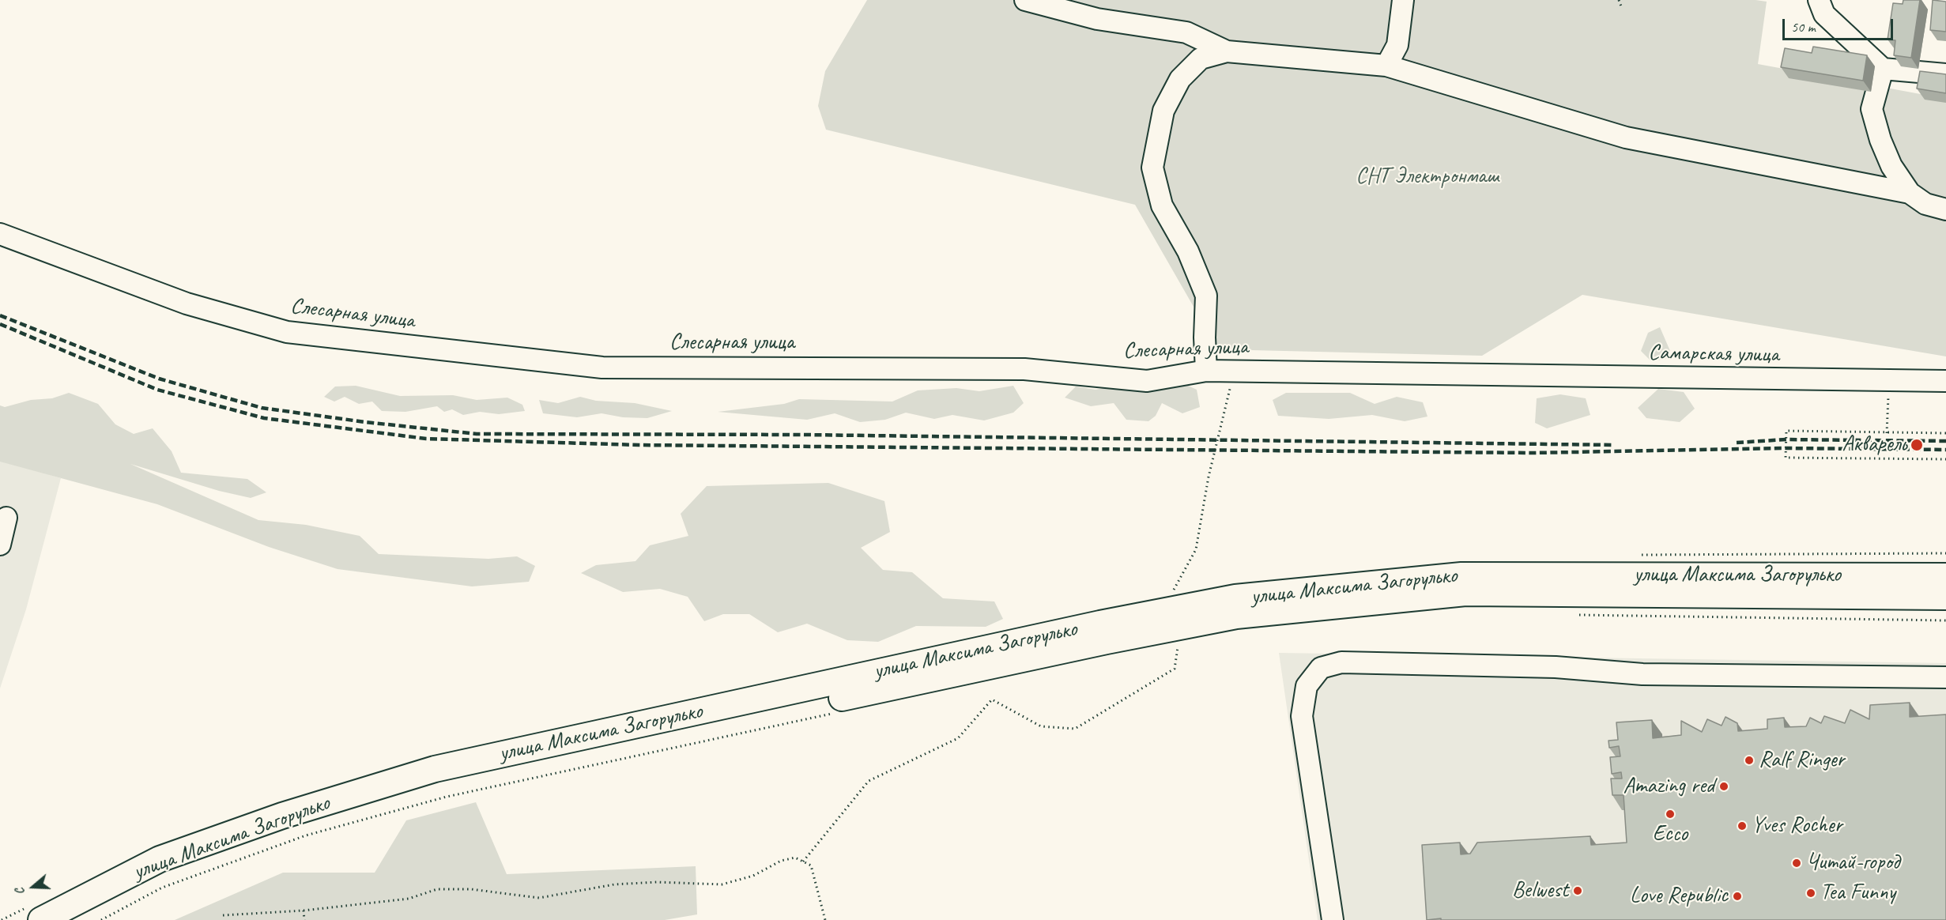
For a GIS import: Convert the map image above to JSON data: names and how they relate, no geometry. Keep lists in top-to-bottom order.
{
  "streets": {
    "main road": ["улица Максима Загорулько"],
    "street": ["Слесарная улица", "Самарская улица"]
  },
  "crossings": [
    ["Слесарная улица", "Самарская улица"]
  ],
  "parks": ["СНТ Электронмаш"],
  "places": [
    "Акварель",
    "Ralf Ringer",
    "Amazing red",
    "Ecco",
    "Yves Rocher",
    "Читай-город",
    "Belwest",
    "Tea Funny",
    "Love Republic"
  ],
  "scale_bar": "50 m",
  "north": "left"
}
